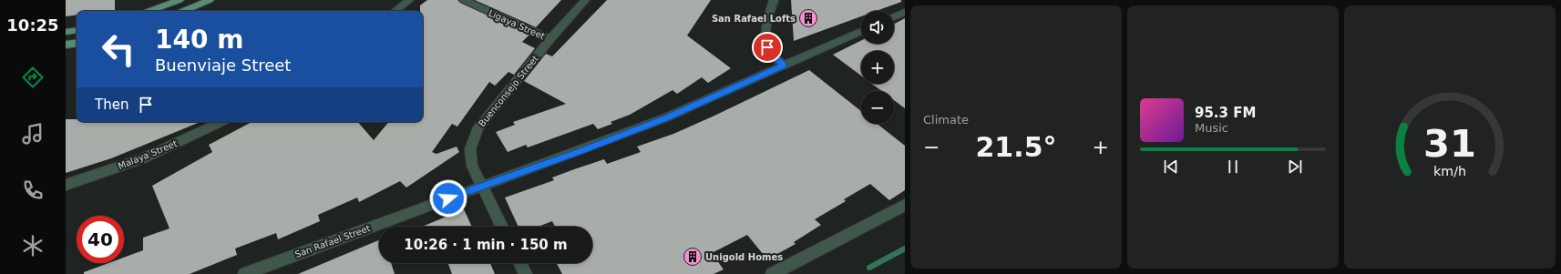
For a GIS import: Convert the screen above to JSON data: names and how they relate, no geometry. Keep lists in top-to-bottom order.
{
  "streets": {
    "street": [
      "Ligaya Street",
      "Buenconsejo Street",
      "Malaya Street",
      "San Rafael Street"
    ]
  },
  "crossings": [
    ["Ligaya Street", "Buenconsejo Street"],
    ["Buenconsejo Street", "San Rafael Street"]
  ],
  "places": {
    "building": ["San Rafael Lofts", "Unigold Homes"]
  },
  "page": {
    "tabs": "10:25",
    "tile": "Climate",
    "map_buttons": ["+", "−"],
    "turn": ["140 m", "Buenviaje Street"],
    "then": "Then",
    "song": ["95.3 FM", "Music"],
    "heat": ["−", "21.5°", "+"],
    "limit": "40",
    "trip": "10:26 · 1 min · 150 m",
    "gauge": ["31", "km/h"]
  }
}
